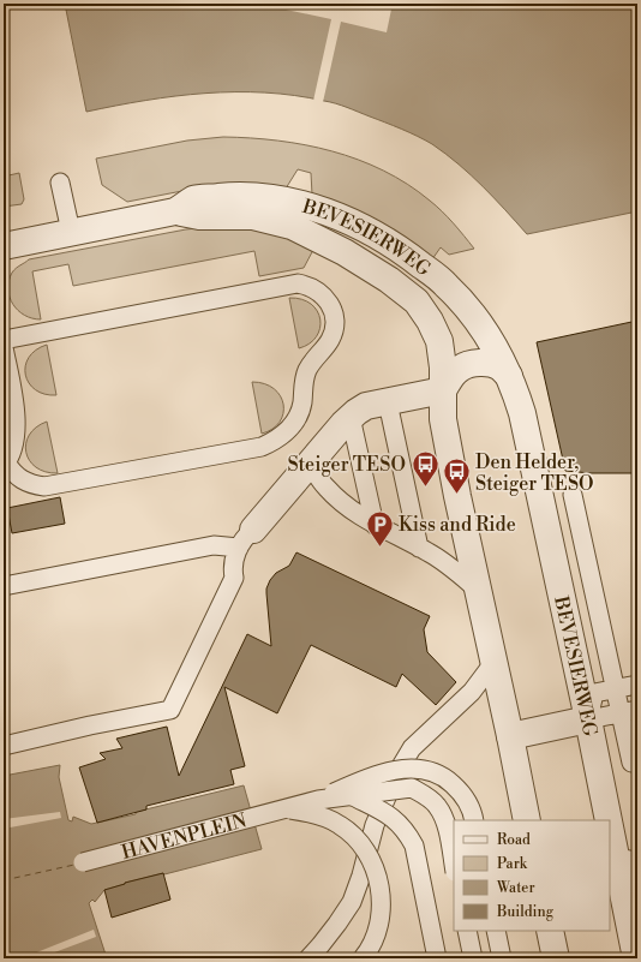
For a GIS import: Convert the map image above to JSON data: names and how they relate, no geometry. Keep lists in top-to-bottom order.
{
  "streets": {
    "street": ["BEVESIERWEG"],
    "lane": ["HAVENPLEIN"]
  },
  "places": {
    "bus stop": ["Steiger TESO", "Den Helder, Steiger TESO"],
    "parking": ["Kiss and Ride"]
  },
  "legend": [
    "Road",
    "Park",
    "Water",
    "Building"
  ]
}
